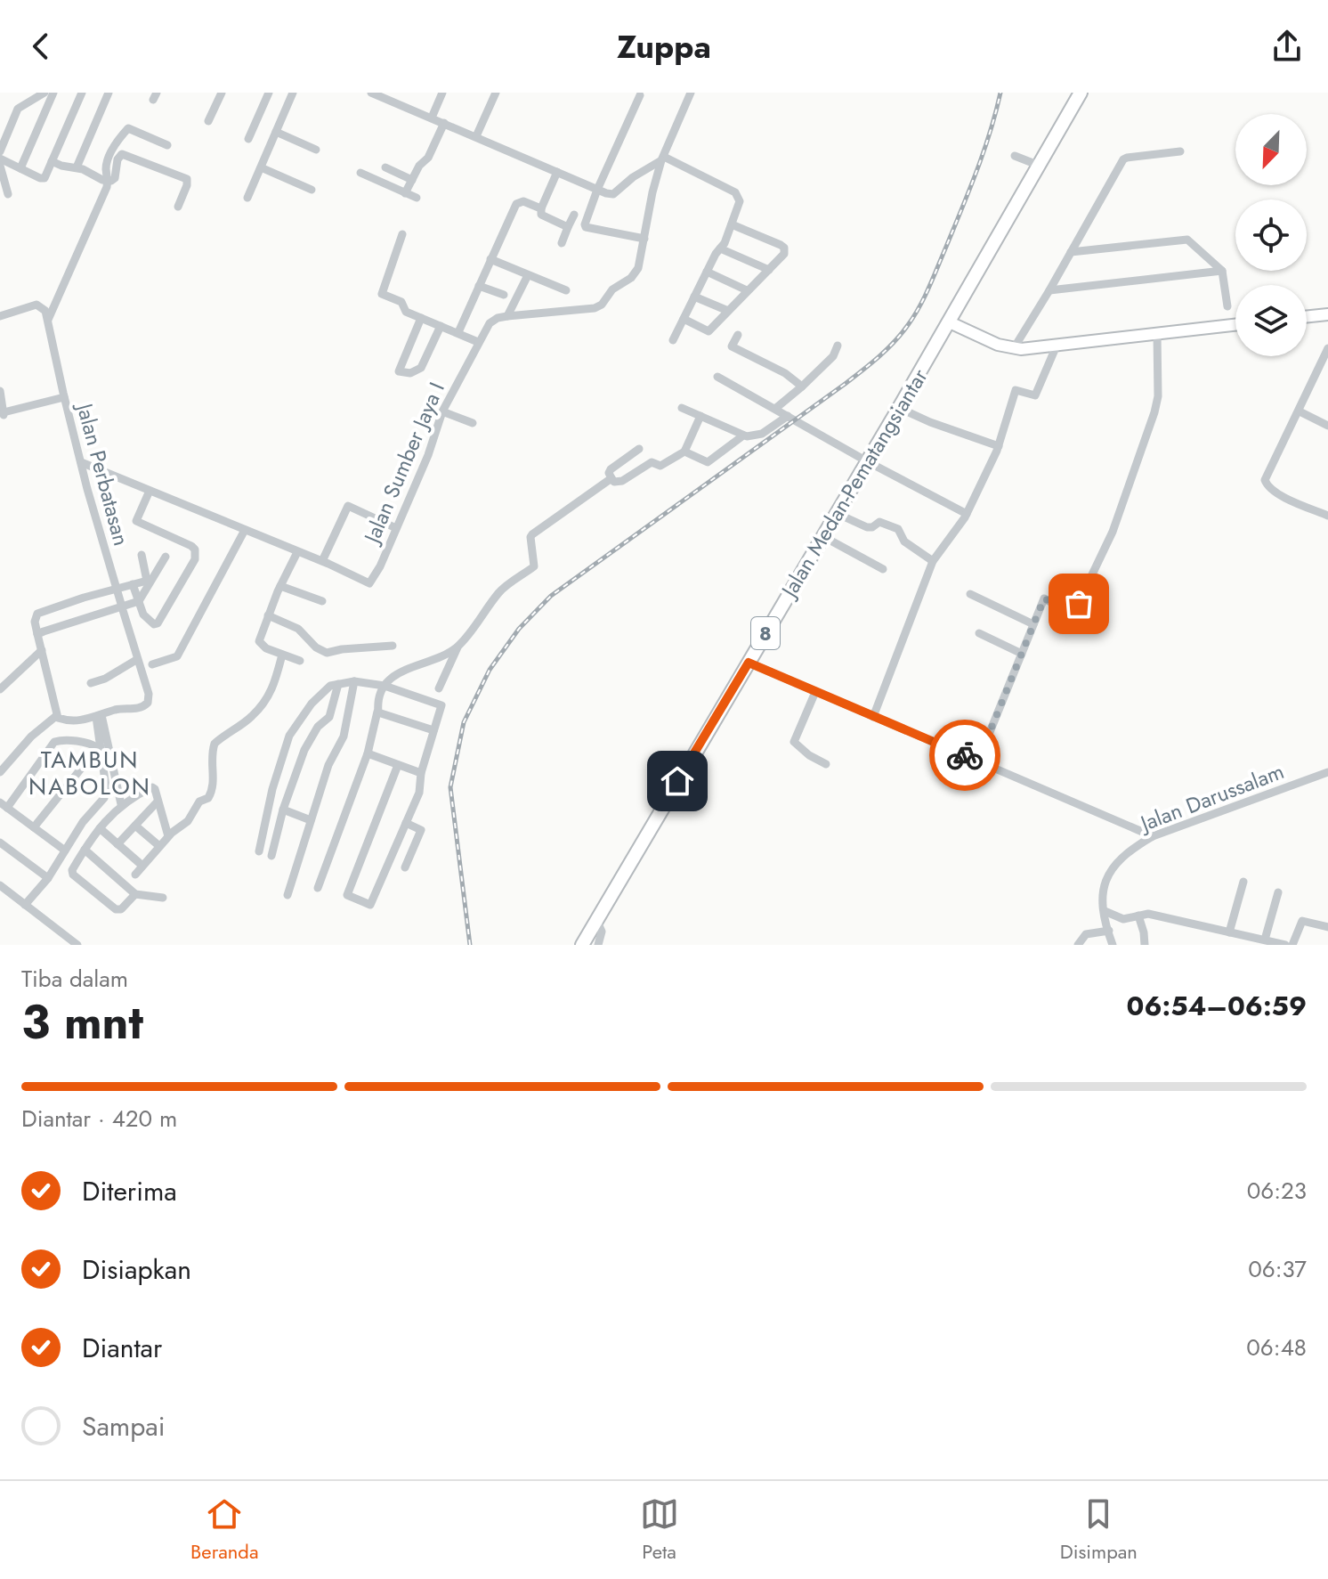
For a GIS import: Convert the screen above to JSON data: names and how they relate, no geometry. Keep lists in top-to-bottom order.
{
  "streets": {
    "highway": ["Jalan Medan-Pematangsiantar", "8"],
    "street": ["Jalan Sumber Jaya I", "Jalan Perbatasan", "Jalan Darussalam"]
  },
  "crossings": [
    ["Jalan Sumber Jaya I", "Jalan Perbatasan"]
  ],
  "districts": ["TAMBUN NABOLON"],
  "north": "bottom left",
  "page": {
    "header": "Zuppa",
    "heading": ["3 mnt", "Tiba dalam", "06:54–06:59"],
    "bar": "Diantar · 420 m",
    "list": [
      ["Diterima", "06:23"],
      ["Disiapkan", "06:37"],
      ["Diantar", "06:48"],
      "Sampai"
    ],
    "tabs": ["Beranda", "Peta", "Disimpan"]
  }
}
